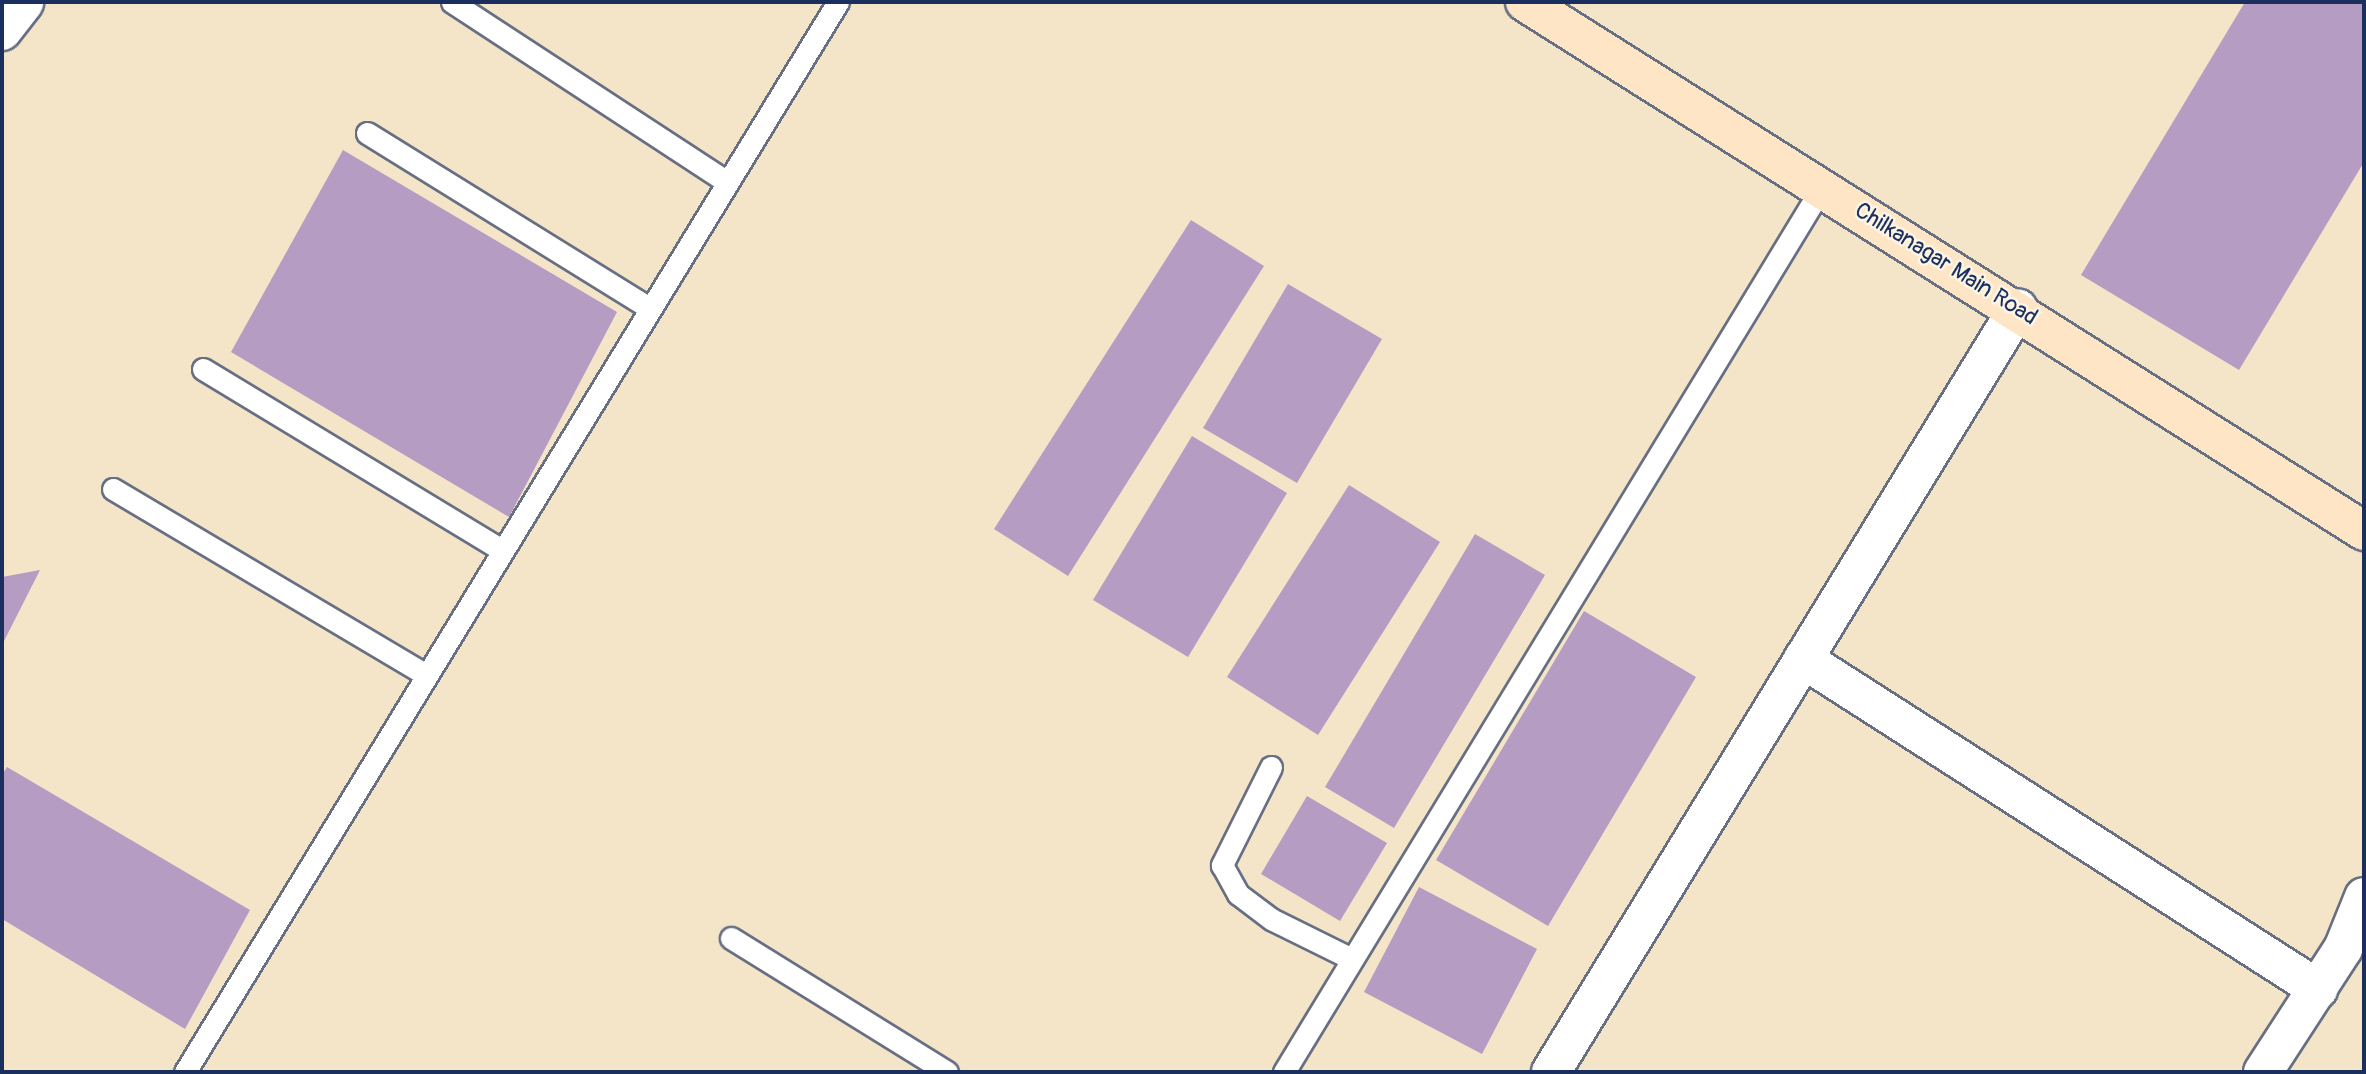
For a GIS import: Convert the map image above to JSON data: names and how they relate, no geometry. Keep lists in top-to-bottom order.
{
  "streets": {
    "main road": ["Chilkanagar Main Road"]
  }
}
